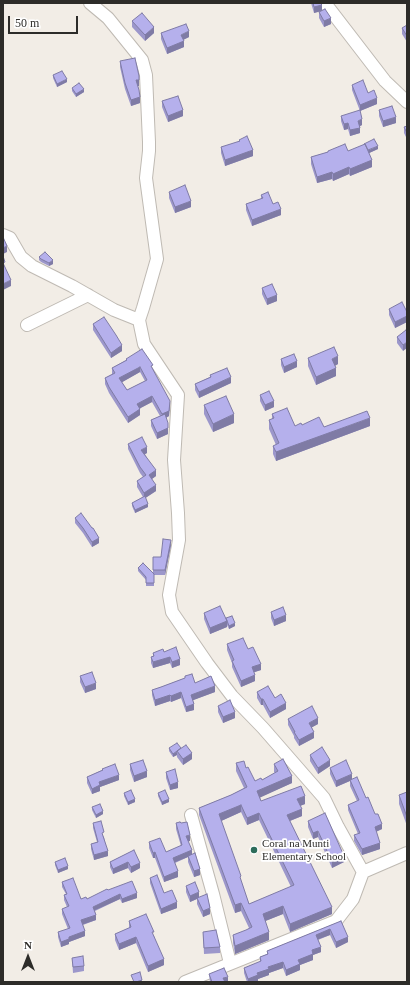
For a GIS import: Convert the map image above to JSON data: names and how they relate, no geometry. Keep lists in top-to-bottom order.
{
  "places": ["Coral na Munti Elementary School"],
  "scale_bar": "50 m",
  "north": "top"
}
